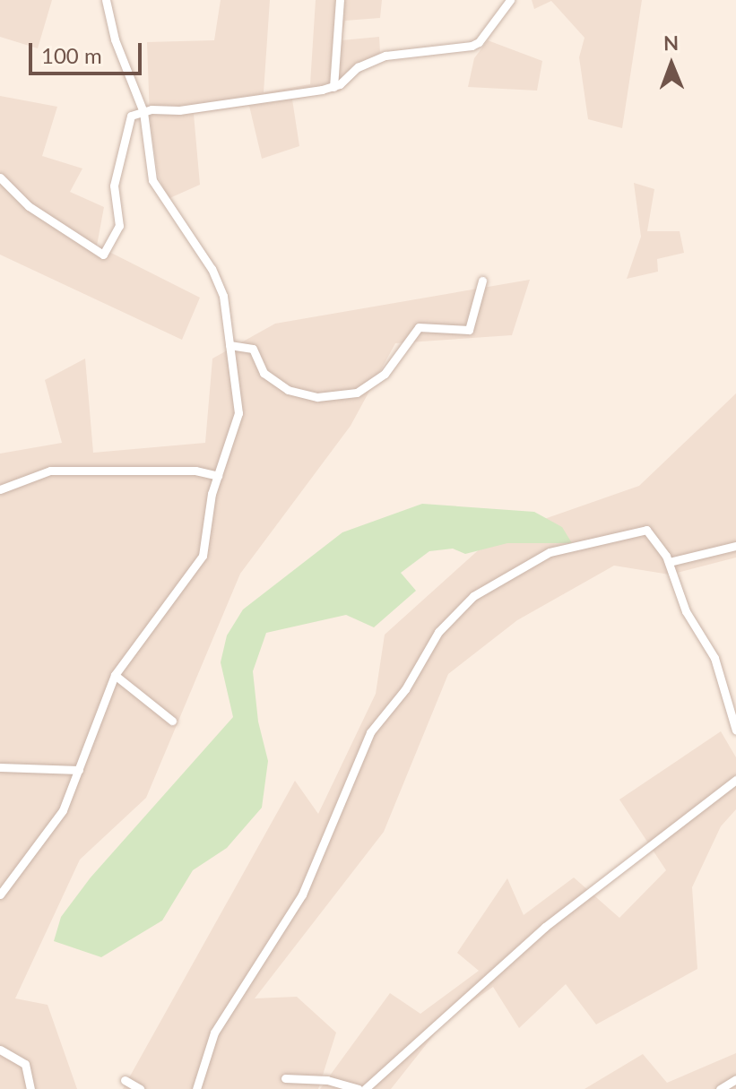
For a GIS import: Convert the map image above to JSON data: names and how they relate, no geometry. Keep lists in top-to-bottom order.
{
  "scale_bar": "100 m",
  "north": "top"
}
